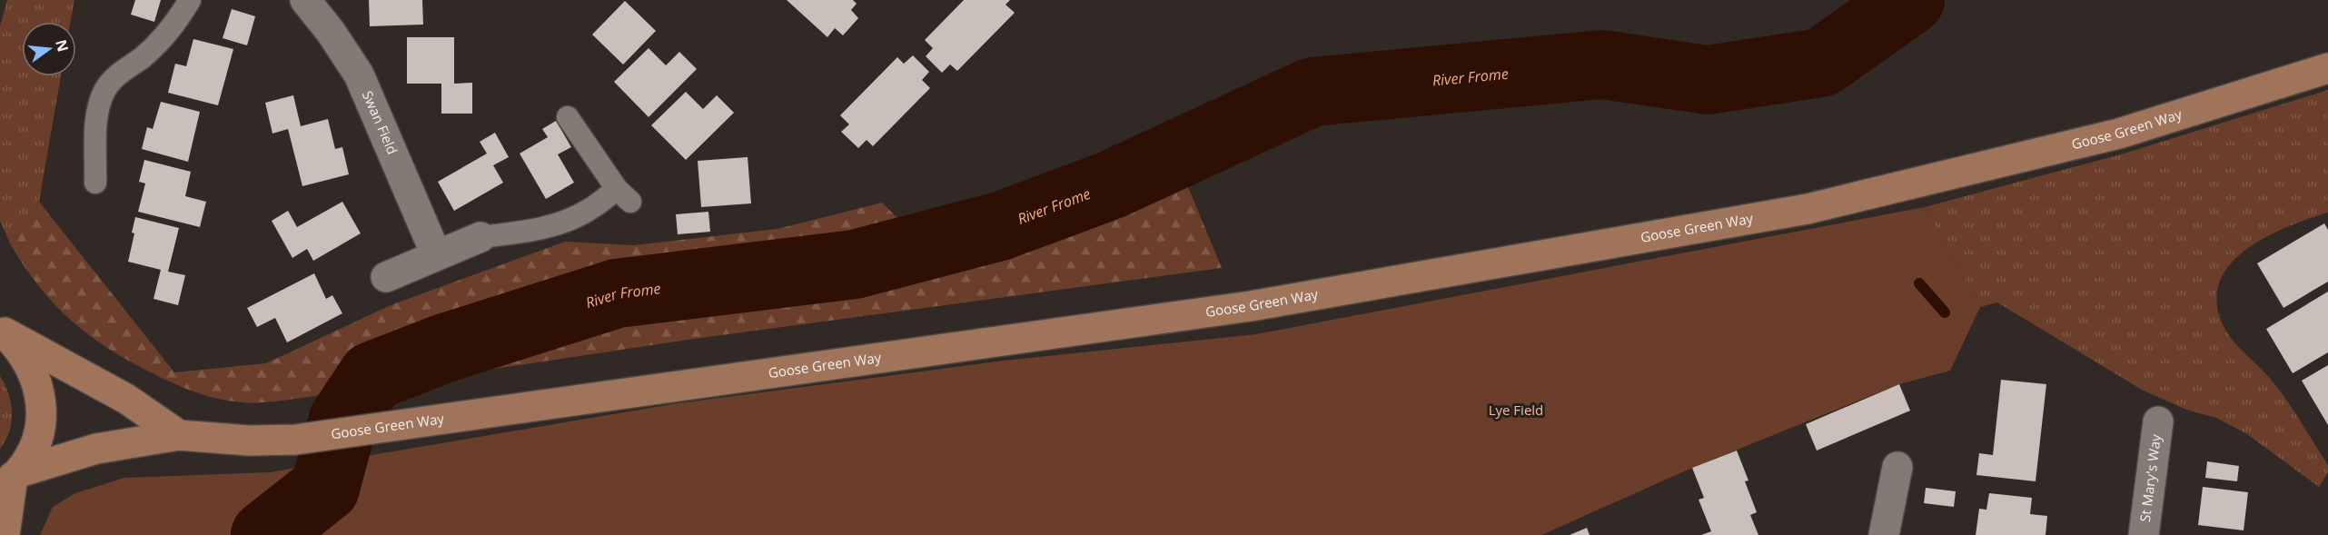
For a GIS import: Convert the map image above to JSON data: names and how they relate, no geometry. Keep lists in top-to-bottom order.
{
  "streets": {
    "main road": ["Goose Green Way"],
    "street": ["Swan Field", "St Mary's Way"]
  },
  "water": ["River Frome"],
  "parks": ["Lye Field"],
  "north": "right"
}
